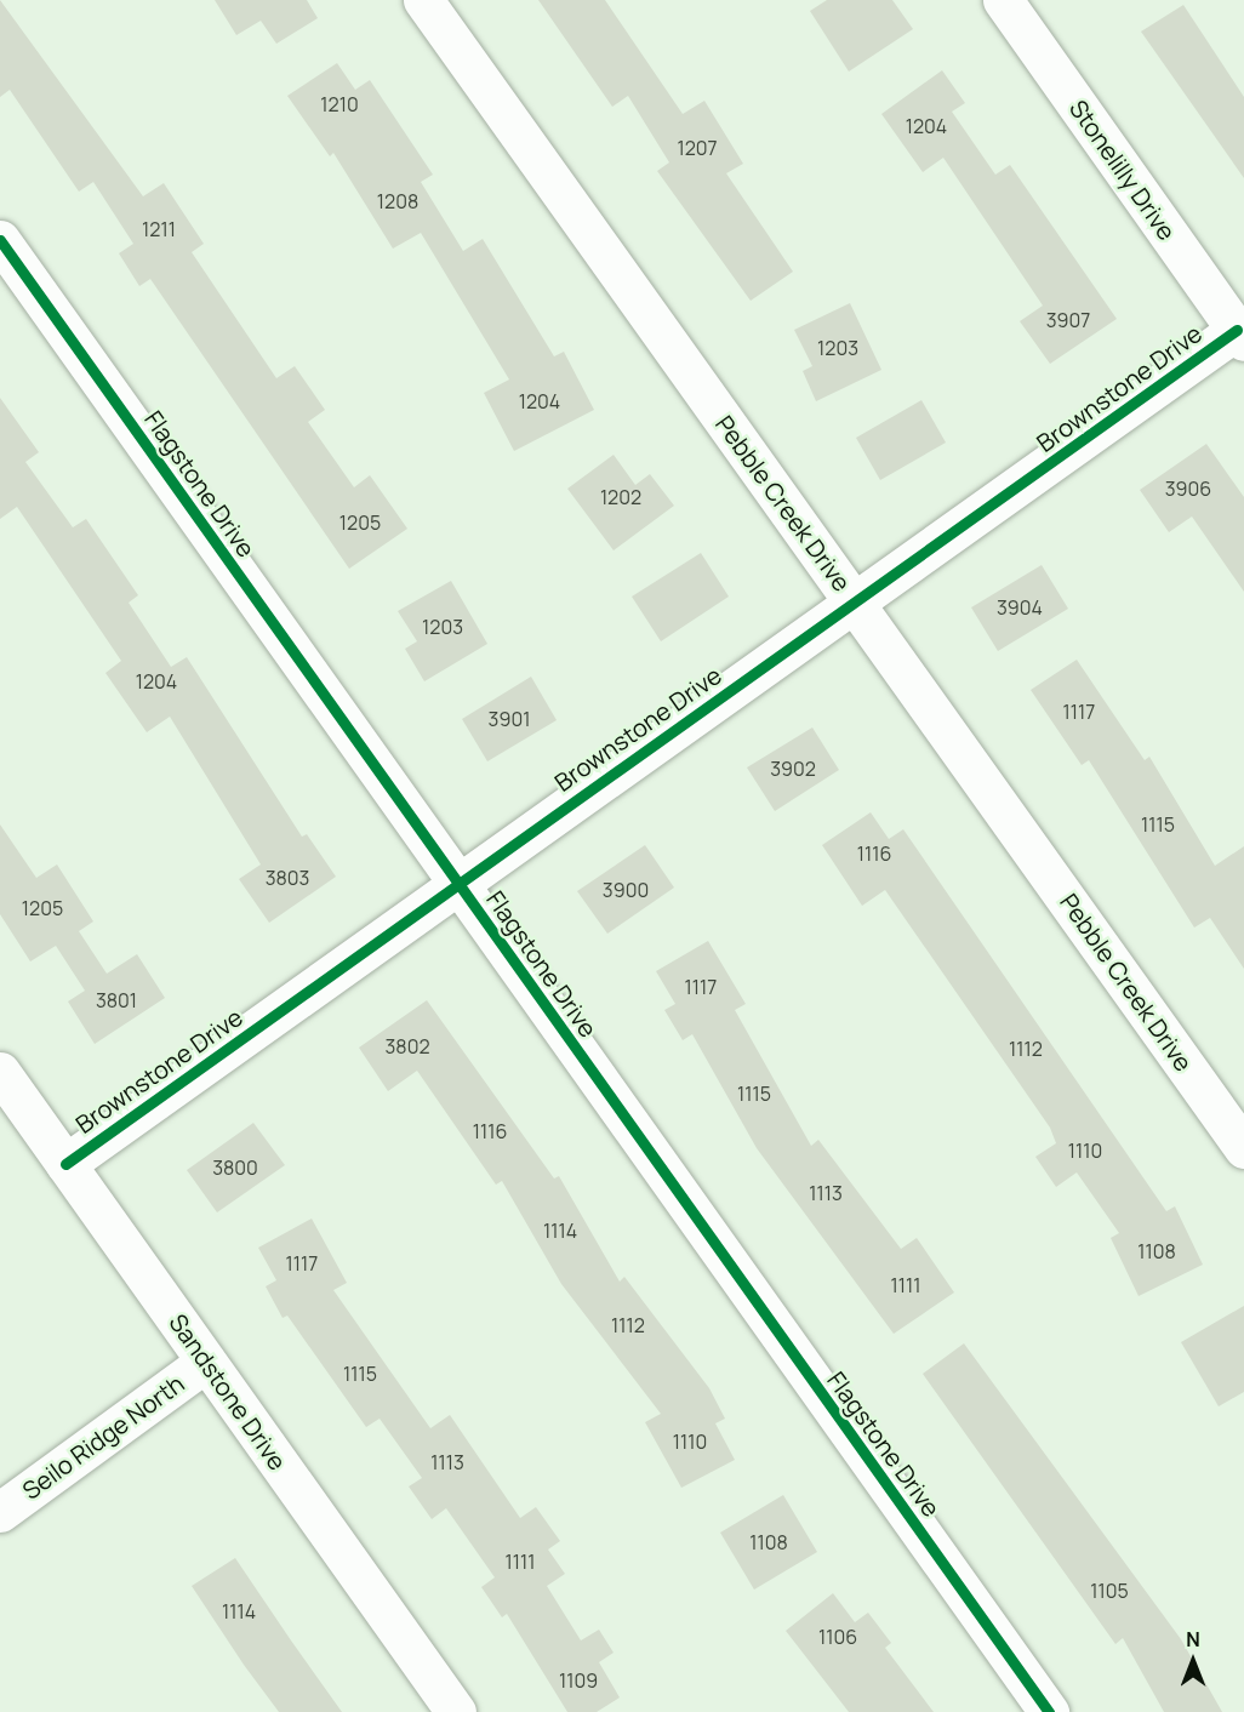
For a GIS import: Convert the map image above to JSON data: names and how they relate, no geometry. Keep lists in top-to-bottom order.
{
  "streets": {
    "street": [
      "Stonelilly Drive",
      "Brownstone Drive",
      "Flagstone Drive",
      "Pebble Creek Drive",
      "Sandstone Drive",
      "Seilo Ridge North"
    ]
  },
  "crossings": [
    ["Stonelilly Drive", "Brownstone Drive"],
    ["Brownstone Drive", "Flagstone Drive"],
    ["Brownstone Drive", "Pebble Creek Drive"],
    ["Brownstone Drive", "Sandstone Drive"],
    ["Sandstone Drive", "Seilo Ridge North"]
  ],
  "house_numbers": [
    "1210",
    "1204",
    "1207",
    "1208",
    "1211",
    "3907",
    "1203",
    "1204",
    "3906",
    "1202",
    "1205",
    "3904",
    "1203",
    "1204",
    "1117",
    "3901",
    "3902",
    "1115",
    "1116",
    "3803",
    "3900",
    "1205",
    "1117",
    "3801",
    "3802",
    "1112",
    "1115",
    "1116",
    "1110",
    "3800",
    "1113",
    "1114",
    "1108",
    "1117",
    "1111",
    "1112",
    "1115",
    "1110",
    "1113",
    "1108",
    "1111",
    "1105",
    "1114",
    "1106",
    "1109"
  ],
  "north": "top"
}
